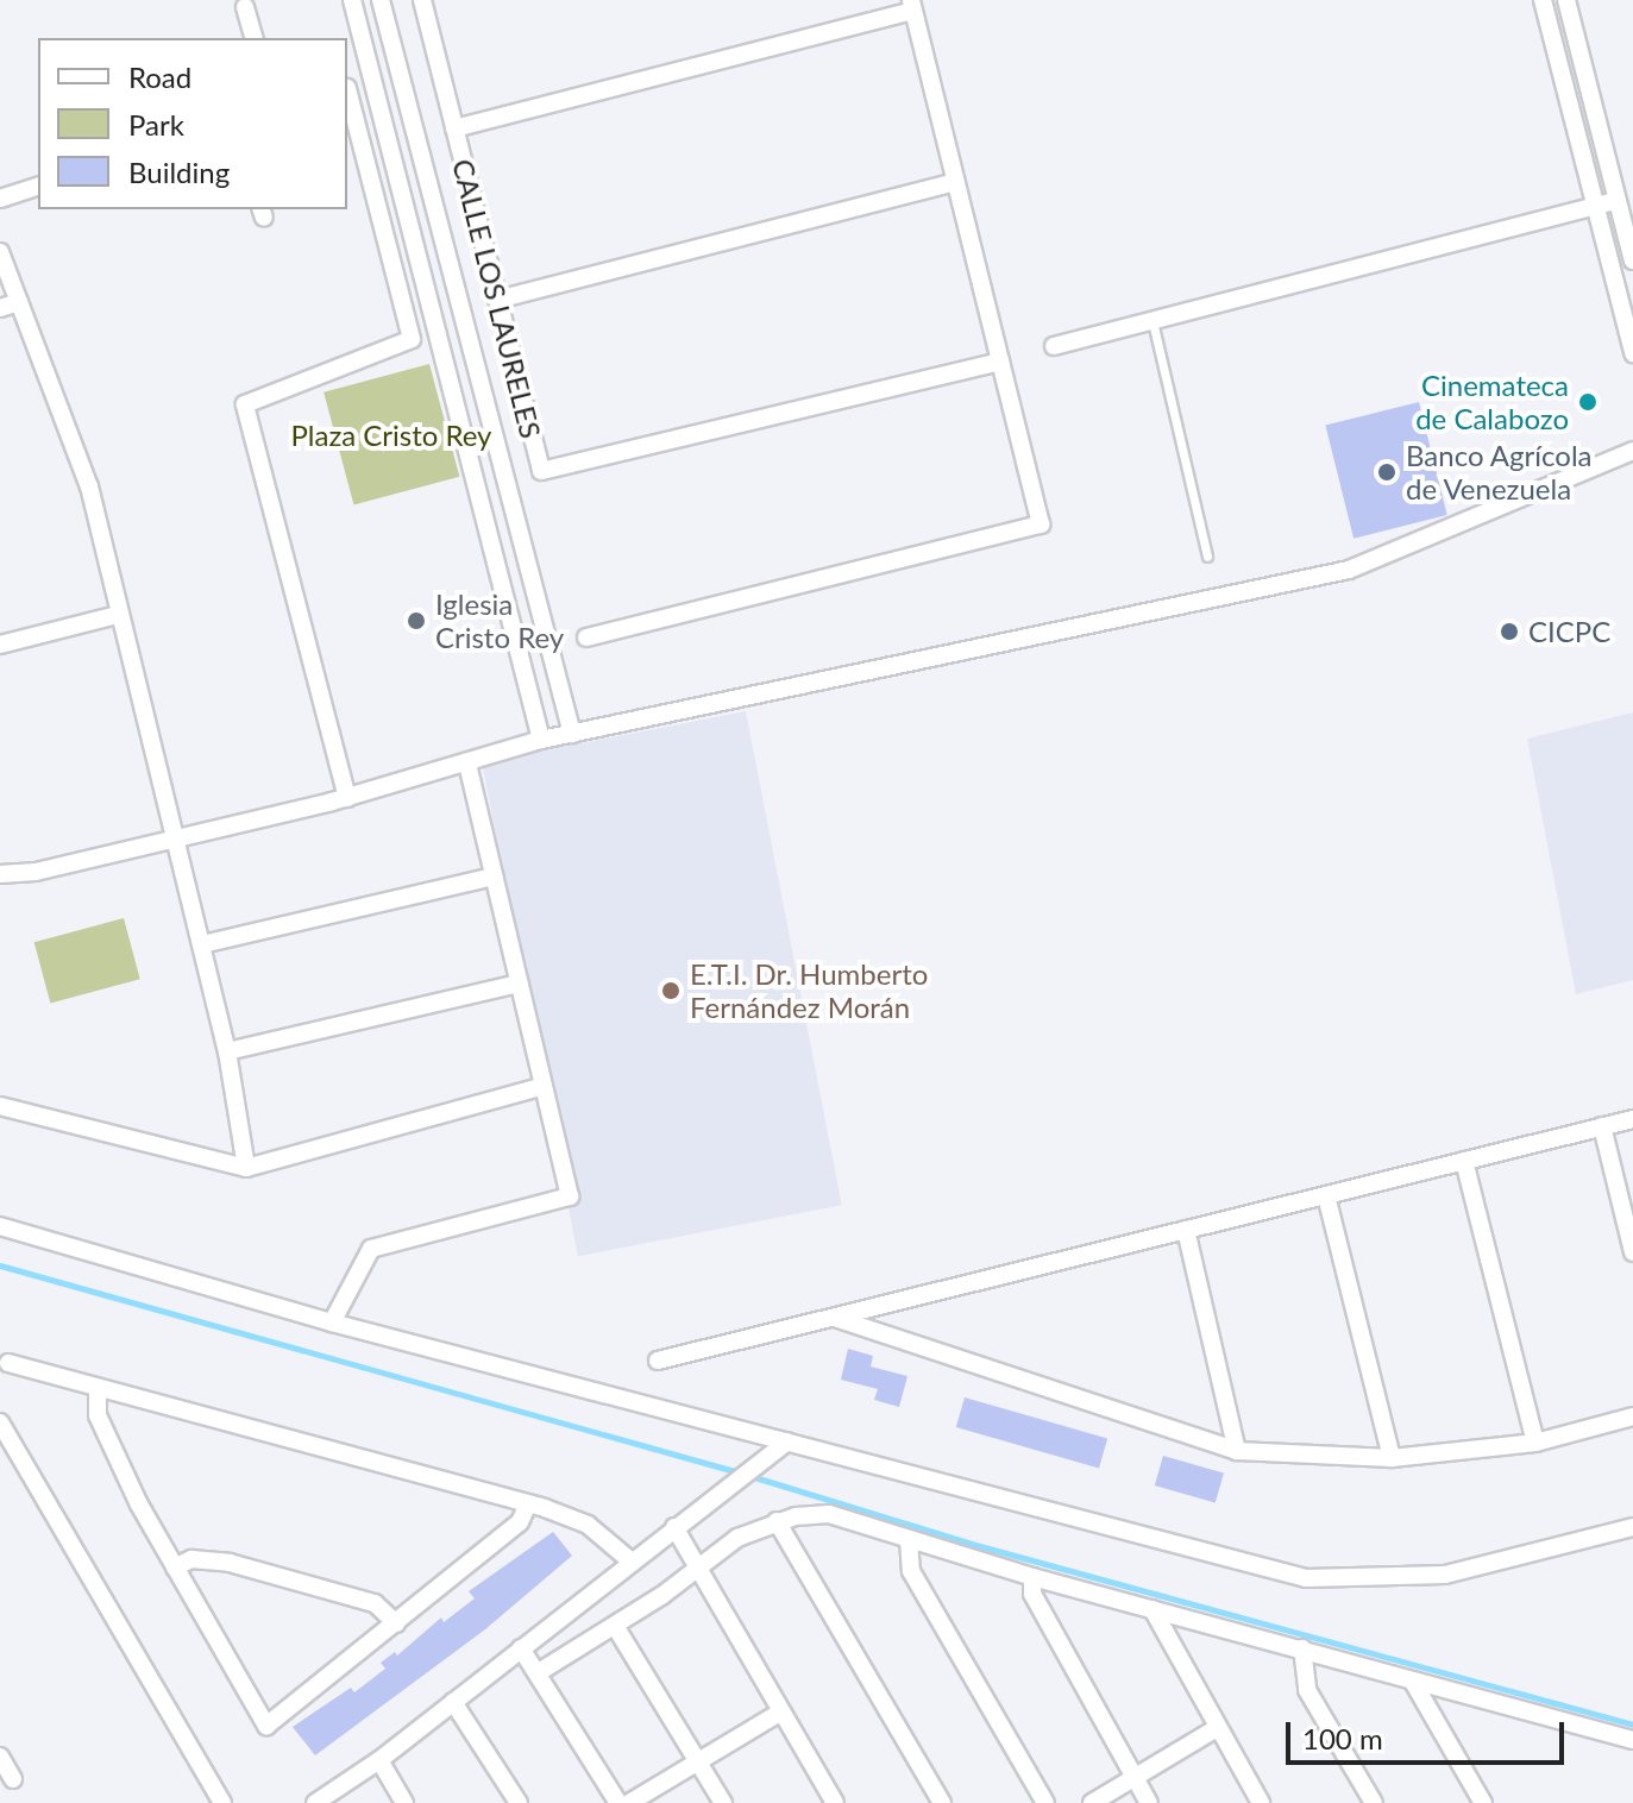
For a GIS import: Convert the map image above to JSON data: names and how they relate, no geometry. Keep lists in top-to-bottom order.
{
  "streets": {
    "street": ["CALLE LOS LAURELES"]
  },
  "parks": ["Plaza Cristo Rey"],
  "places": [
    "Cinemateca de Calabozo",
    "Banco Agrícola de Venezuela",
    "Iglesia Cristo Rey",
    "CICPC",
    "E.T.I. Dr. Humberto Fernández Morán"
  ],
  "legend": ["Road", "Park", "Building"],
  "scale_bar": "100 m"
}
